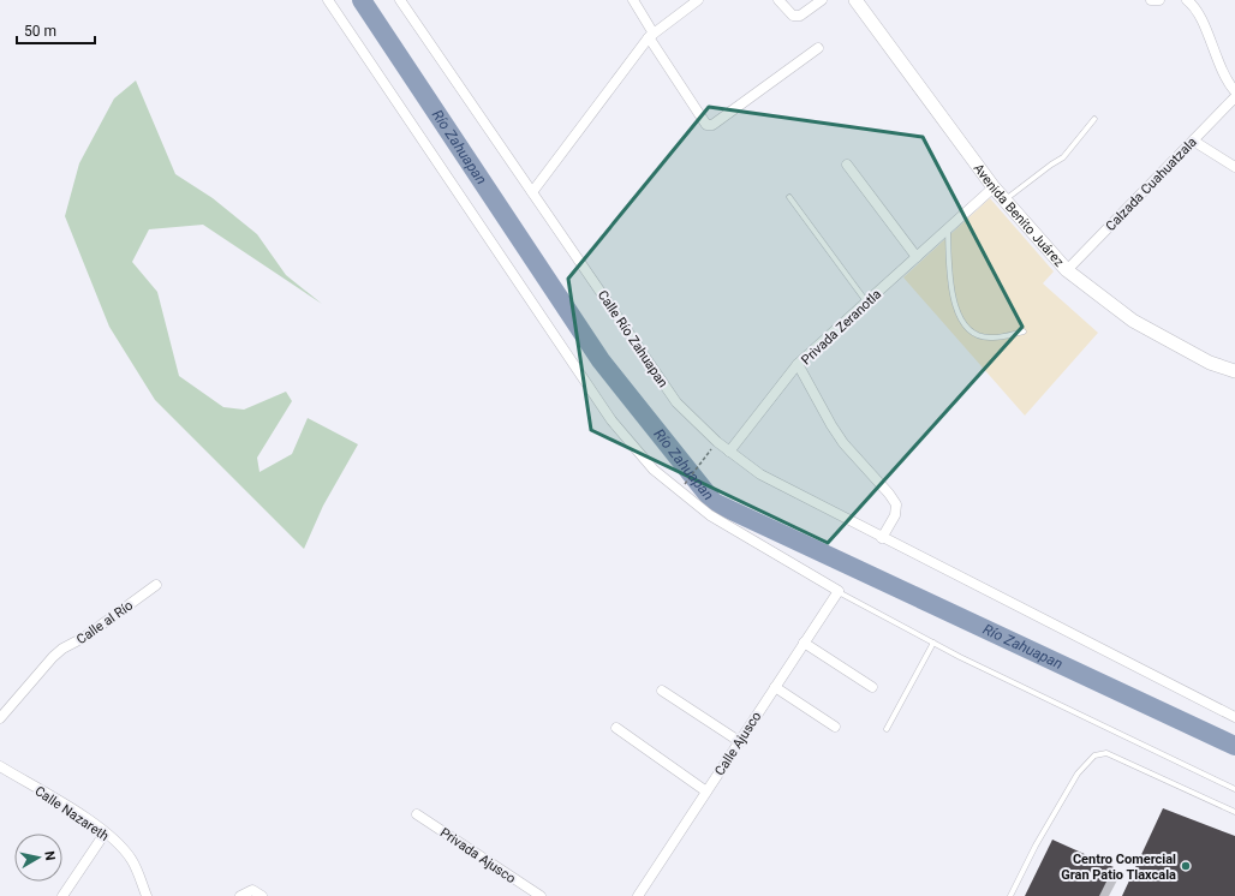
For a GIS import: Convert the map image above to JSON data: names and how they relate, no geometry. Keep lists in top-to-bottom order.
{
  "streets": {
    "main road": ["Avenida Benito Juárez"],
    "street": [
      "Calzada Cuahuatzala",
      "Privada Zeranotla",
      "Calle Río Zahuapan",
      "Calle al Río",
      "Calle Ajusco",
      "Calle Nazareth",
      "Privada Ajusco"
    ]
  },
  "crossings": [
    ["Calzada Cuahuatzala", "Avenida Benito Juárez"],
    ["Avenida Benito Juárez", "Privada Zeranotla"],
    ["Privada Zeranotla", "Calle Río Zahuapan"]
  ],
  "water": ["Río Zahuapan"],
  "places": ["Centro Comercial Gran Patio Tlaxcala"],
  "scale_bar": "50 m",
  "north": "right"
}
